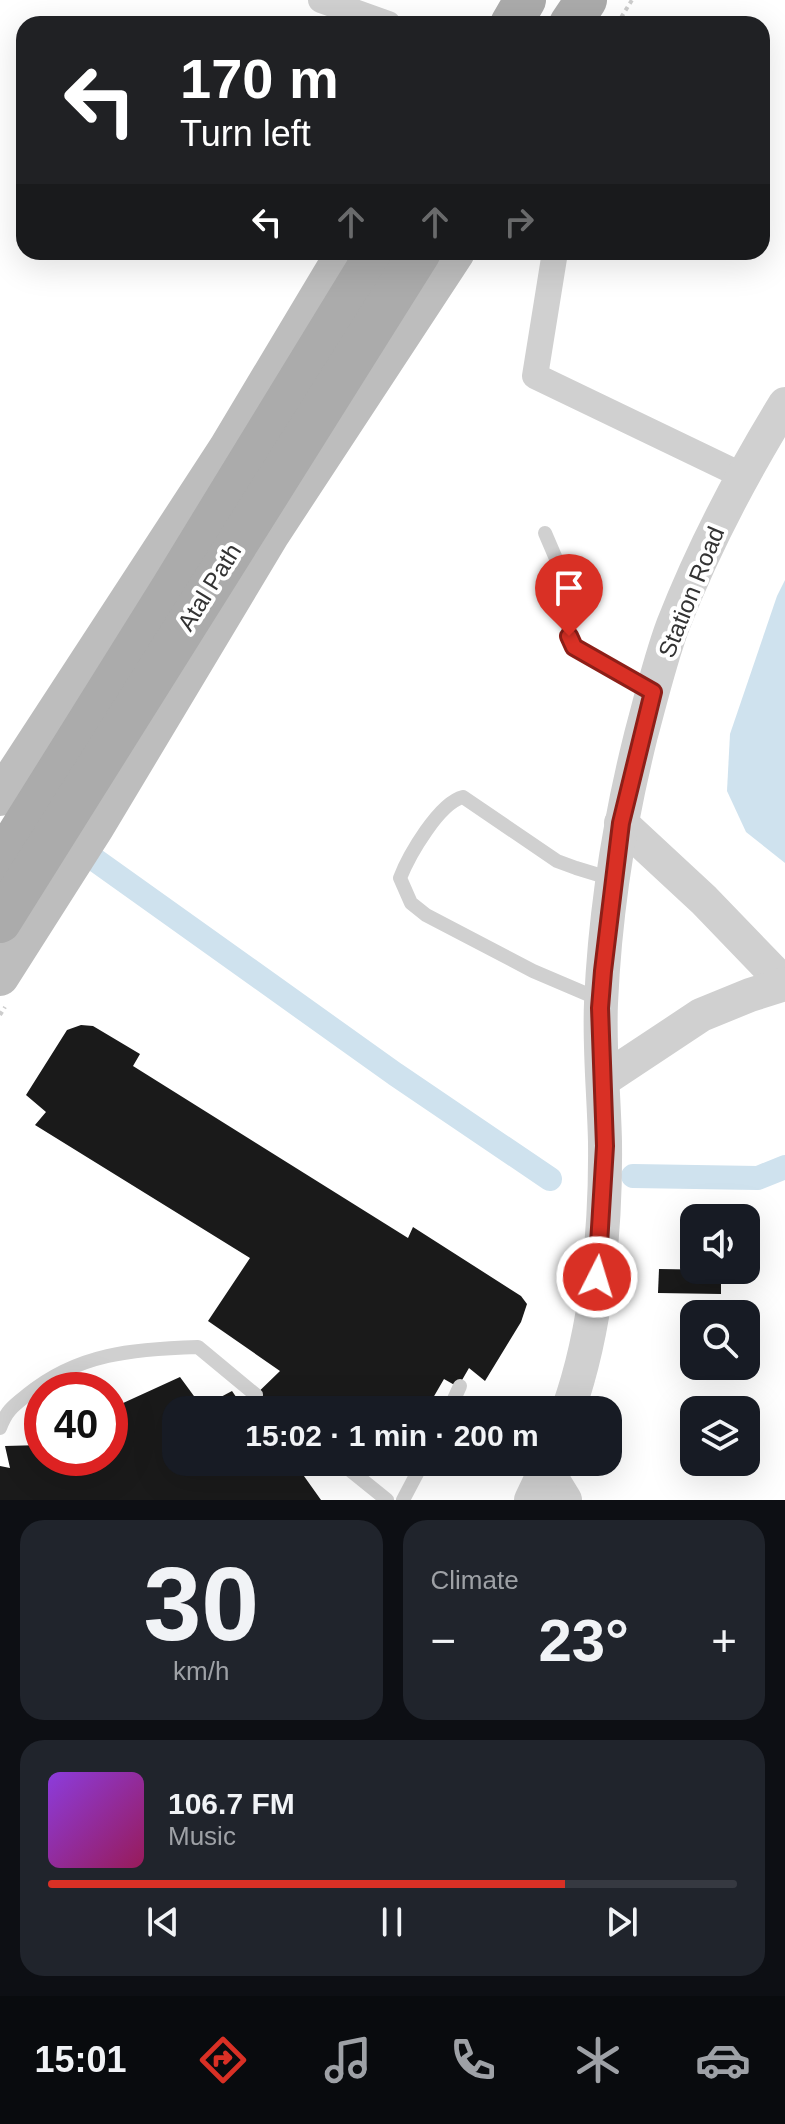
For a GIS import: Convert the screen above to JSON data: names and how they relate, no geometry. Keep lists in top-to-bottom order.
{
  "streets": {
    "main road": ["Atal Path"],
    "street": ["Station Road"]
  },
  "page": {
    "turn": ["170 m", "Turn left"],
    "limit": "40",
    "trip": "15:02 · 1 min · 200 m",
    "tile": [
      ["30", "km/h"],
      "Climate"
    ],
    "heat": ["−", "23°", "+"],
    "song": ["106.7 FM", "Music"],
    "tabs": "15:01"
  }
}
